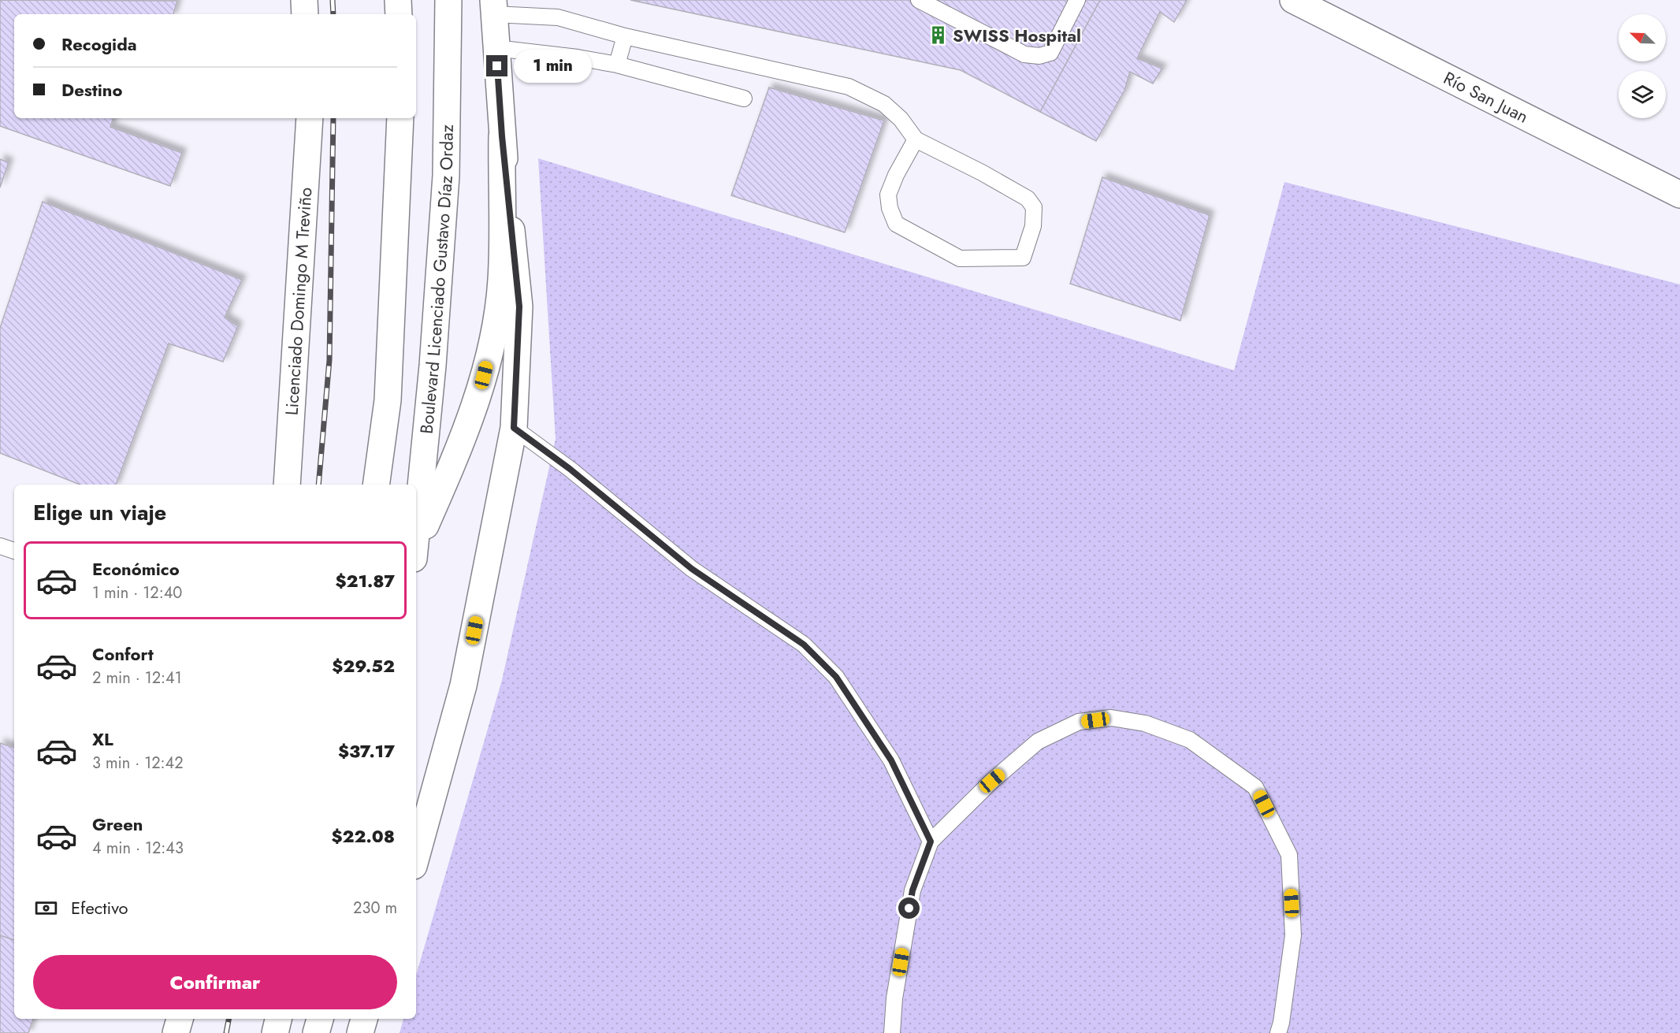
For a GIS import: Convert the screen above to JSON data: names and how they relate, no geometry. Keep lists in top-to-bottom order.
{
  "streets": {
    "main road": ["Río San Juan", "Boulevard Licenciado Gustavo Díaz Ordaz", "Licenciado Domingo M Treviño"]
  },
  "places": {
    "building": ["SWISS Hospital"]
  },
  "north": "top left",
  "page": {
    "banner": ["Recogida", "Destino"],
    "bubble": "1 min",
    "heading": "Elige un viaje",
    "list": [
      {
        "name": "Económico",
        "note": "1 min · 12:40",
        "value": "$21.87"
      },
      {
        "name": "Confort",
        "note": "2 min · 12:41",
        "value": "$29.52"
      },
      {
        "name": "XL",
        "note": "3 min · 12:42",
        "value": "$37.17"
      },
      {
        "name": "Green",
        "note": "4 min · 12:43",
        "value": "$22.08"
      }
    ],
    "pay": ["Efectivo", "230 m"],
    "buttons": "Confirmar"
  }
}
